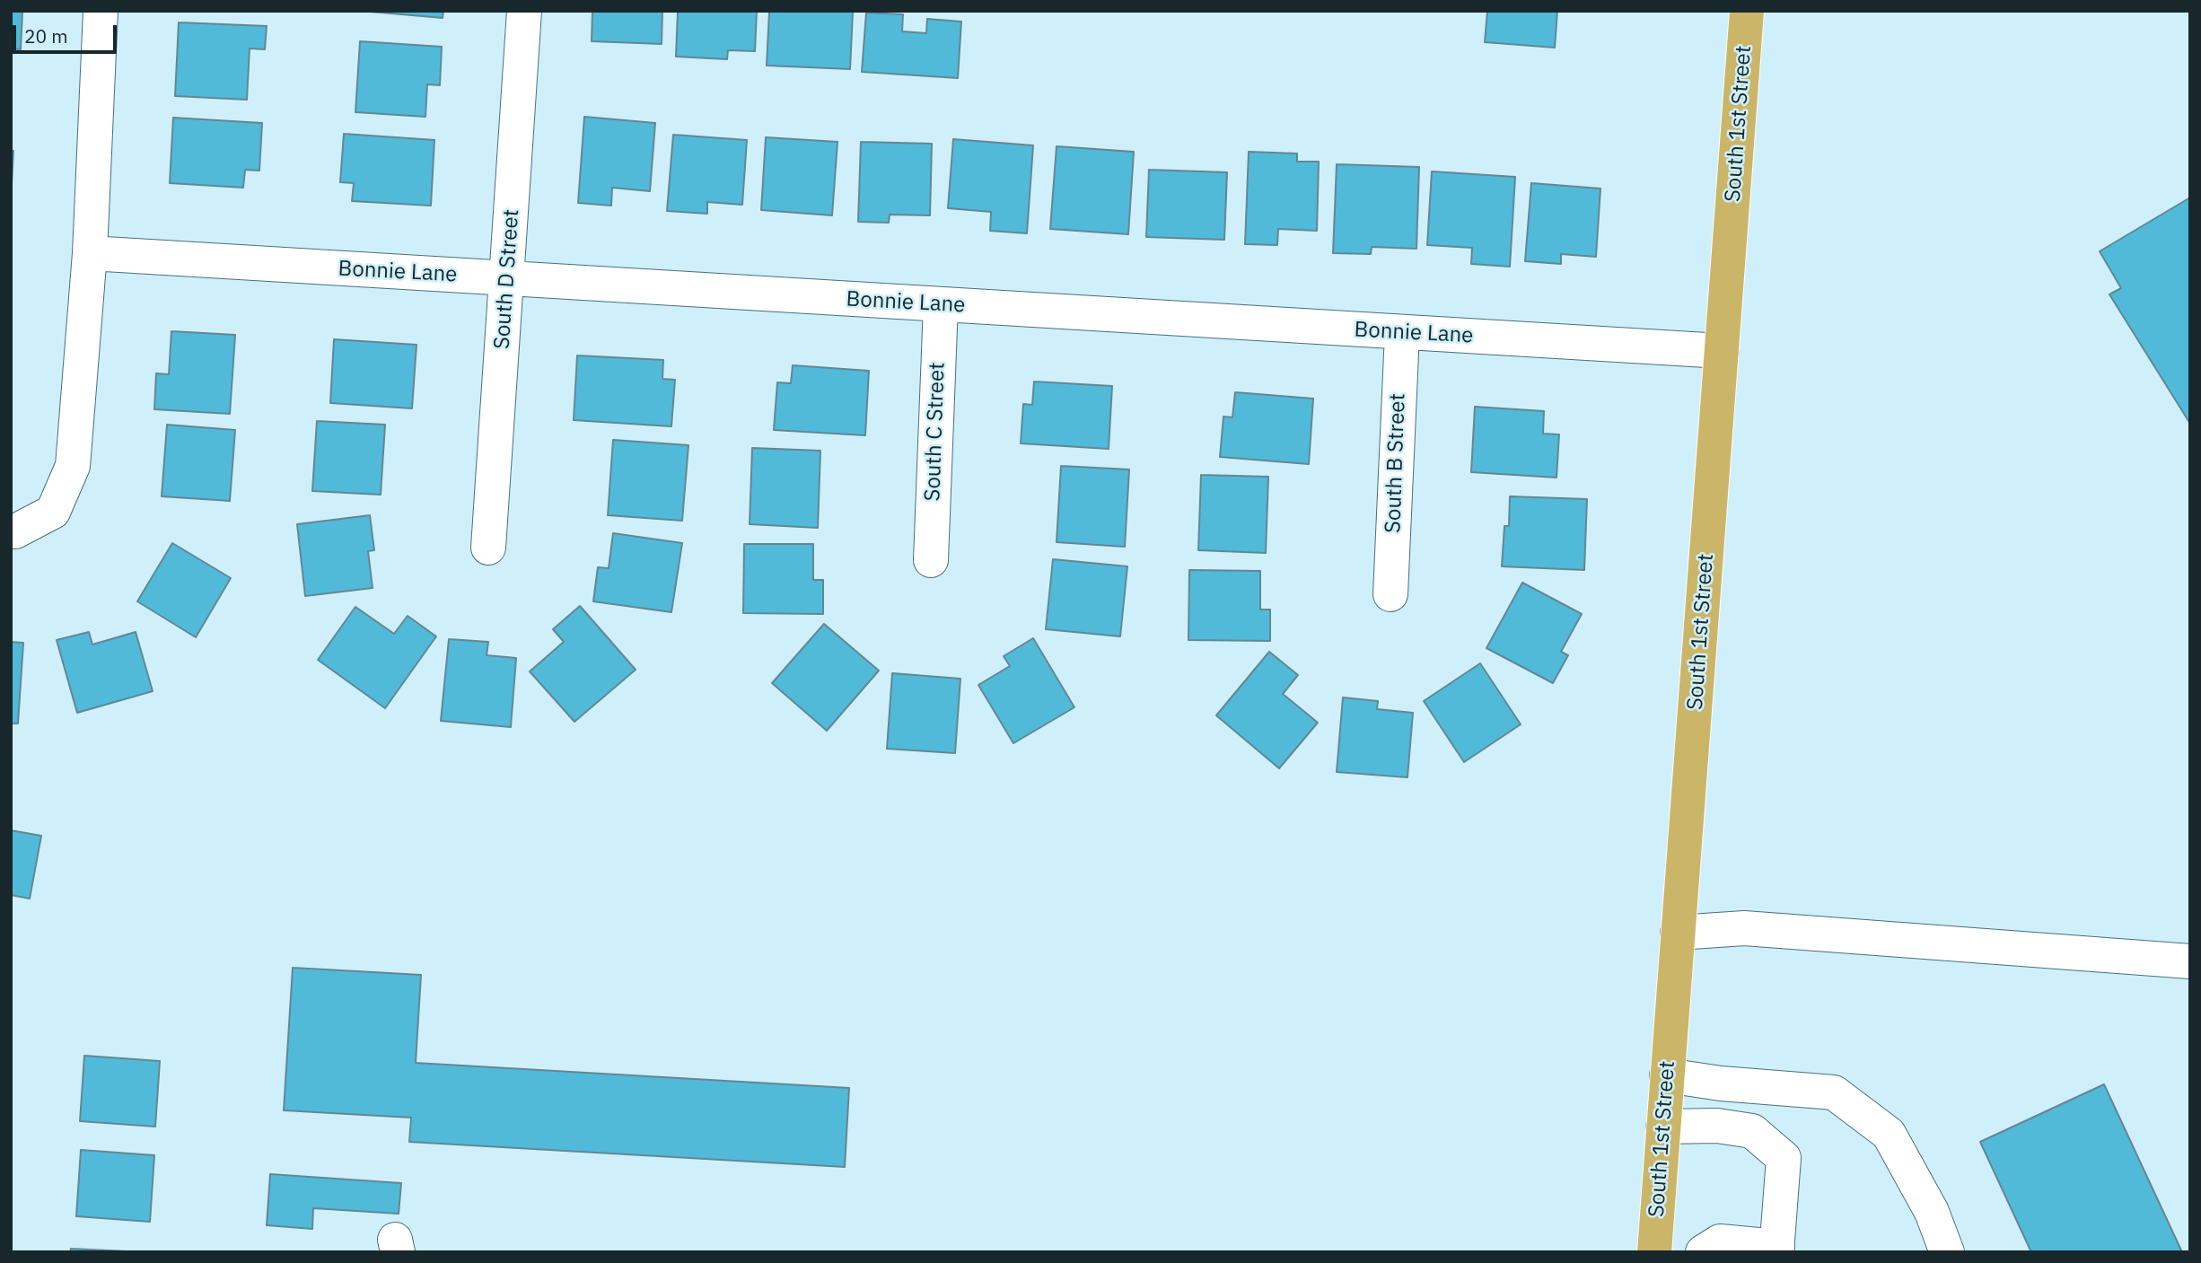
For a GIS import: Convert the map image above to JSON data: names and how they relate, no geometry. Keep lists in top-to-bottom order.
{
  "streets": {
    "main road": ["South 1st Street"],
    "street": [
      "Bonnie Lane",
      "South D Street",
      "South C Street",
      "South B Street"
    ]
  },
  "crossings": [
    ["South 1st Street", "Bonnie Lane"],
    ["Bonnie Lane", "South D Street"],
    ["Bonnie Lane", "South C Street"],
    ["Bonnie Lane", "South B Street"]
  ],
  "scale_bar": "20 m"
}
